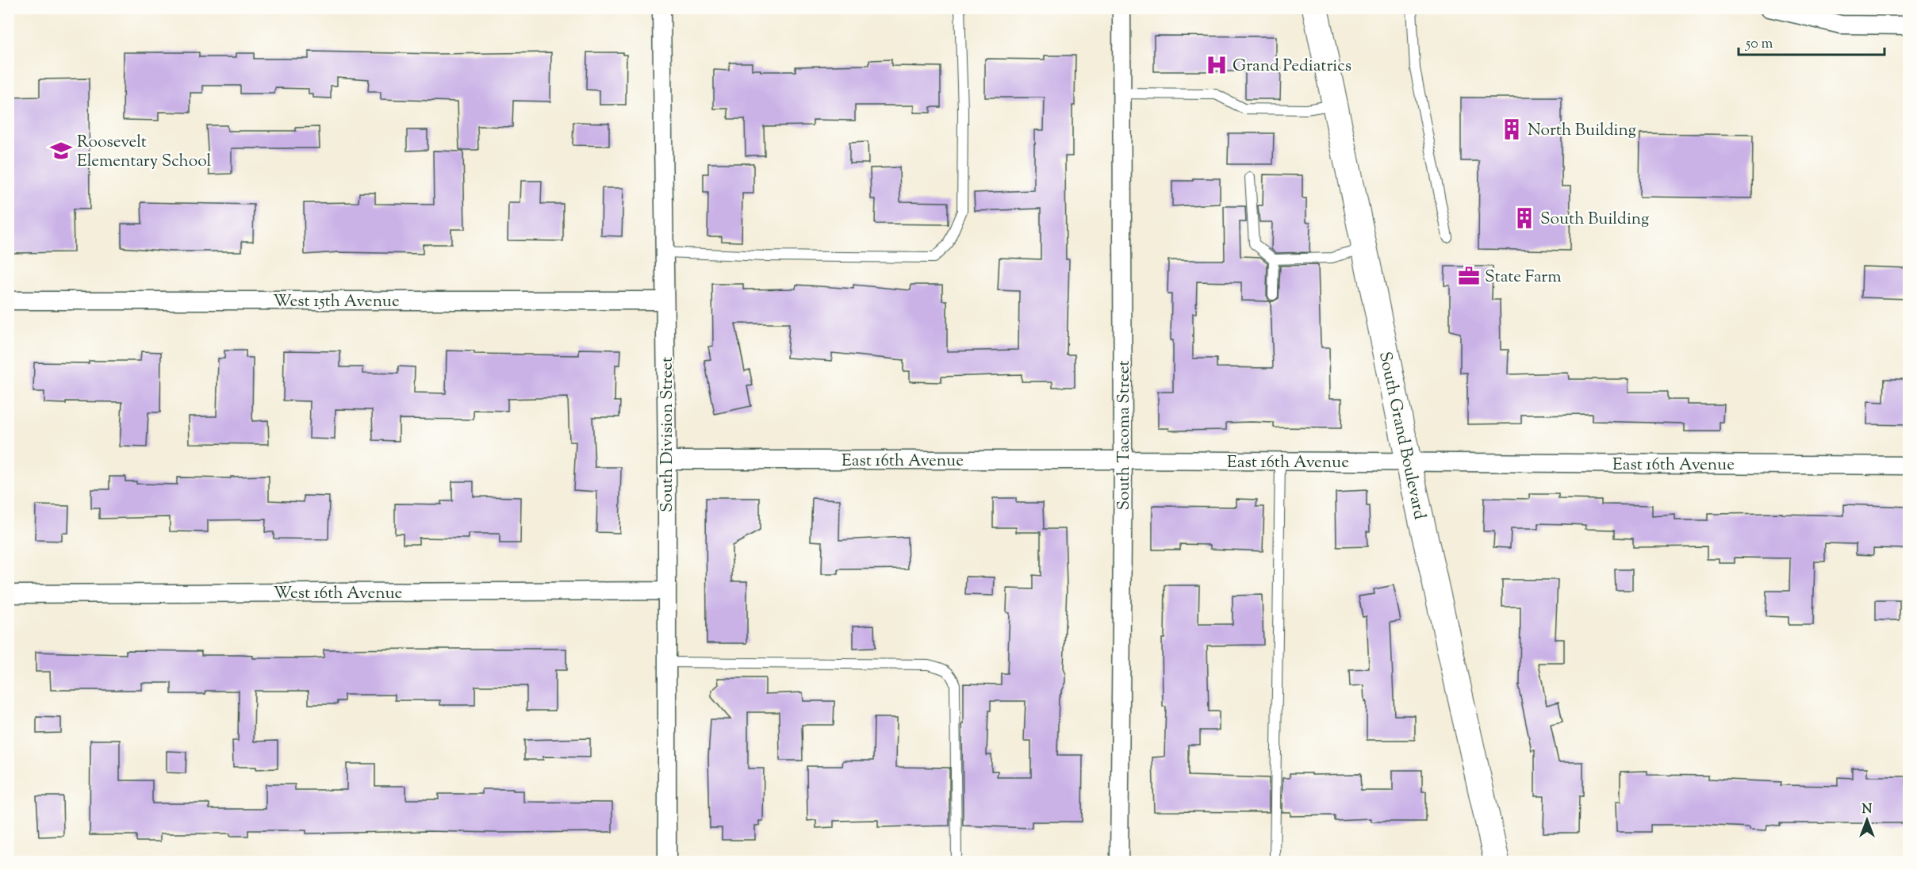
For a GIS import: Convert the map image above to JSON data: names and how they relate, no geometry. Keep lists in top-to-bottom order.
{
  "streets": {
    "main road": ["South Grand Boulevard"],
    "street": [
      "West 15th Avenue",
      "South Division Street",
      "South Tacoma Street",
      "East 16th Avenue",
      "West 16th Avenue"
    ]
  },
  "crossings": [
    ["West 15th Avenue", "South Division Street"],
    ["South Division Street", "East 16th Avenue"],
    ["South Division Street", "West 16th Avenue"],
    ["South Tacoma Street", "East 16th Avenue"],
    ["South Grand Boulevard", "East 16th Avenue"]
  ],
  "places": {
    "hospital": ["Grand Pediatrics"],
    "building": ["North Building", "South Building"],
    "school or university": ["Roosevelt Elementary School"],
    "office": ["State Farm"]
  },
  "scale_bar": "50 m",
  "north": "top"
}
